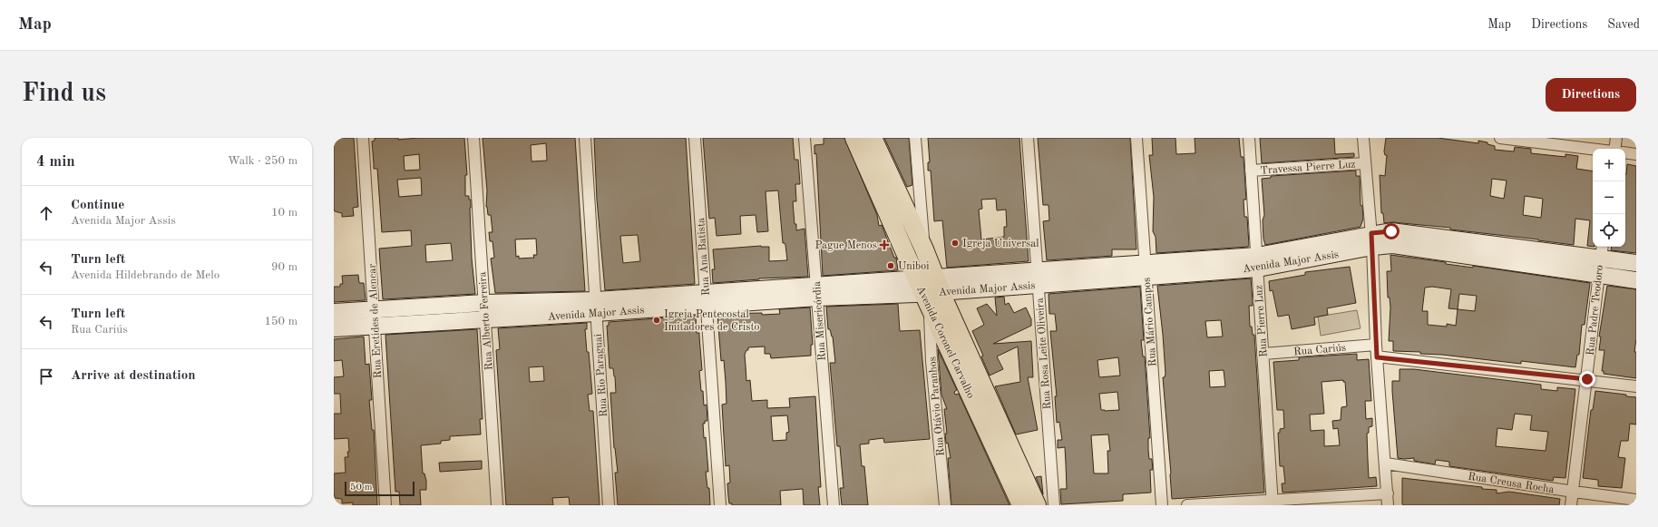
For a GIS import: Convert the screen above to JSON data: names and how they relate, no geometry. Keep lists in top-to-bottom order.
{
  "streets": {
    "main road": ["Avenida Coronel Carvalho"],
    "street": [
      "Travessa Pierre Luz",
      "Rua Ana Batista",
      "Avenida Major Assis",
      "Rua Padre Teodoro",
      "Rua Eretides de Alencar",
      "Rua Alberto Ferreira",
      "Rua Misericórdia",
      "Rua Pierre Luz",
      "Rua Mário Campos",
      "Rua Cariús",
      "Rua Rosa Leite Oliveira",
      "Rua Rio Paraguai",
      "Rua Otávio Paranhos",
      "Rua Creusa Rocha"
    ]
  },
  "crossings": [
    ["Travessa Pierre Luz", "Rua Pierre Luz"],
    ["Rua Ana Batista", "Avenida Major Assis"],
    ["Avenida Major Assis", "Rua Padre Teodoro"],
    ["Avenida Major Assis", "Rua Eretides de Alencar"],
    ["Avenida Major Assis", "Rua Alberto Ferreira"],
    ["Avenida Major Assis", "Rua Misericórdia"],
    ["Avenida Major Assis", "Rua Pierre Luz"],
    ["Avenida Major Assis", "Rua Mário Campos"],
    ["Avenida Major Assis", "Avenida Coronel Carvalho"],
    ["Avenida Major Assis", "Rua Rosa Leite Oliveira"],
    ["Avenida Major Assis", "Rua Rio Paraguai"],
    ["Avenida Major Assis", "Rua Otávio Paranhos"],
    ["Rua Padre Teodoro", "Rua Creusa Rocha"],
    ["Rua Pierre Luz", "Rua Cariús"],
    ["Avenida Coronel Carvalho", "Rua Otávio Paranhos"]
  ],
  "places": {
    "other": ["Igreja Universal", "Uniboi", "Igreja Pentecostal Imitadores de Cristo"],
    "health": ["Pague Menos"]
  },
  "scale_bar": "50 m",
  "page": {
    "header": "Map",
    "nav": ["Map", "Directions", "Saved"],
    "buttons": "Directions",
    "title": "Find us",
    "heading": ["4 min", "Walk · 250 m"],
    "map_buttons": ["+", "−"],
    "list": [
      ["Continue", "Avenida Major Assis", "10 m"],
      ["Turn left", "Avenida Hildebrando de Melo", "90 m"],
      ["Turn left", "Rua Cariús", "150 m"],
      "Arrive at destination"
    ],
    "scale": "50 m"
  }
}
